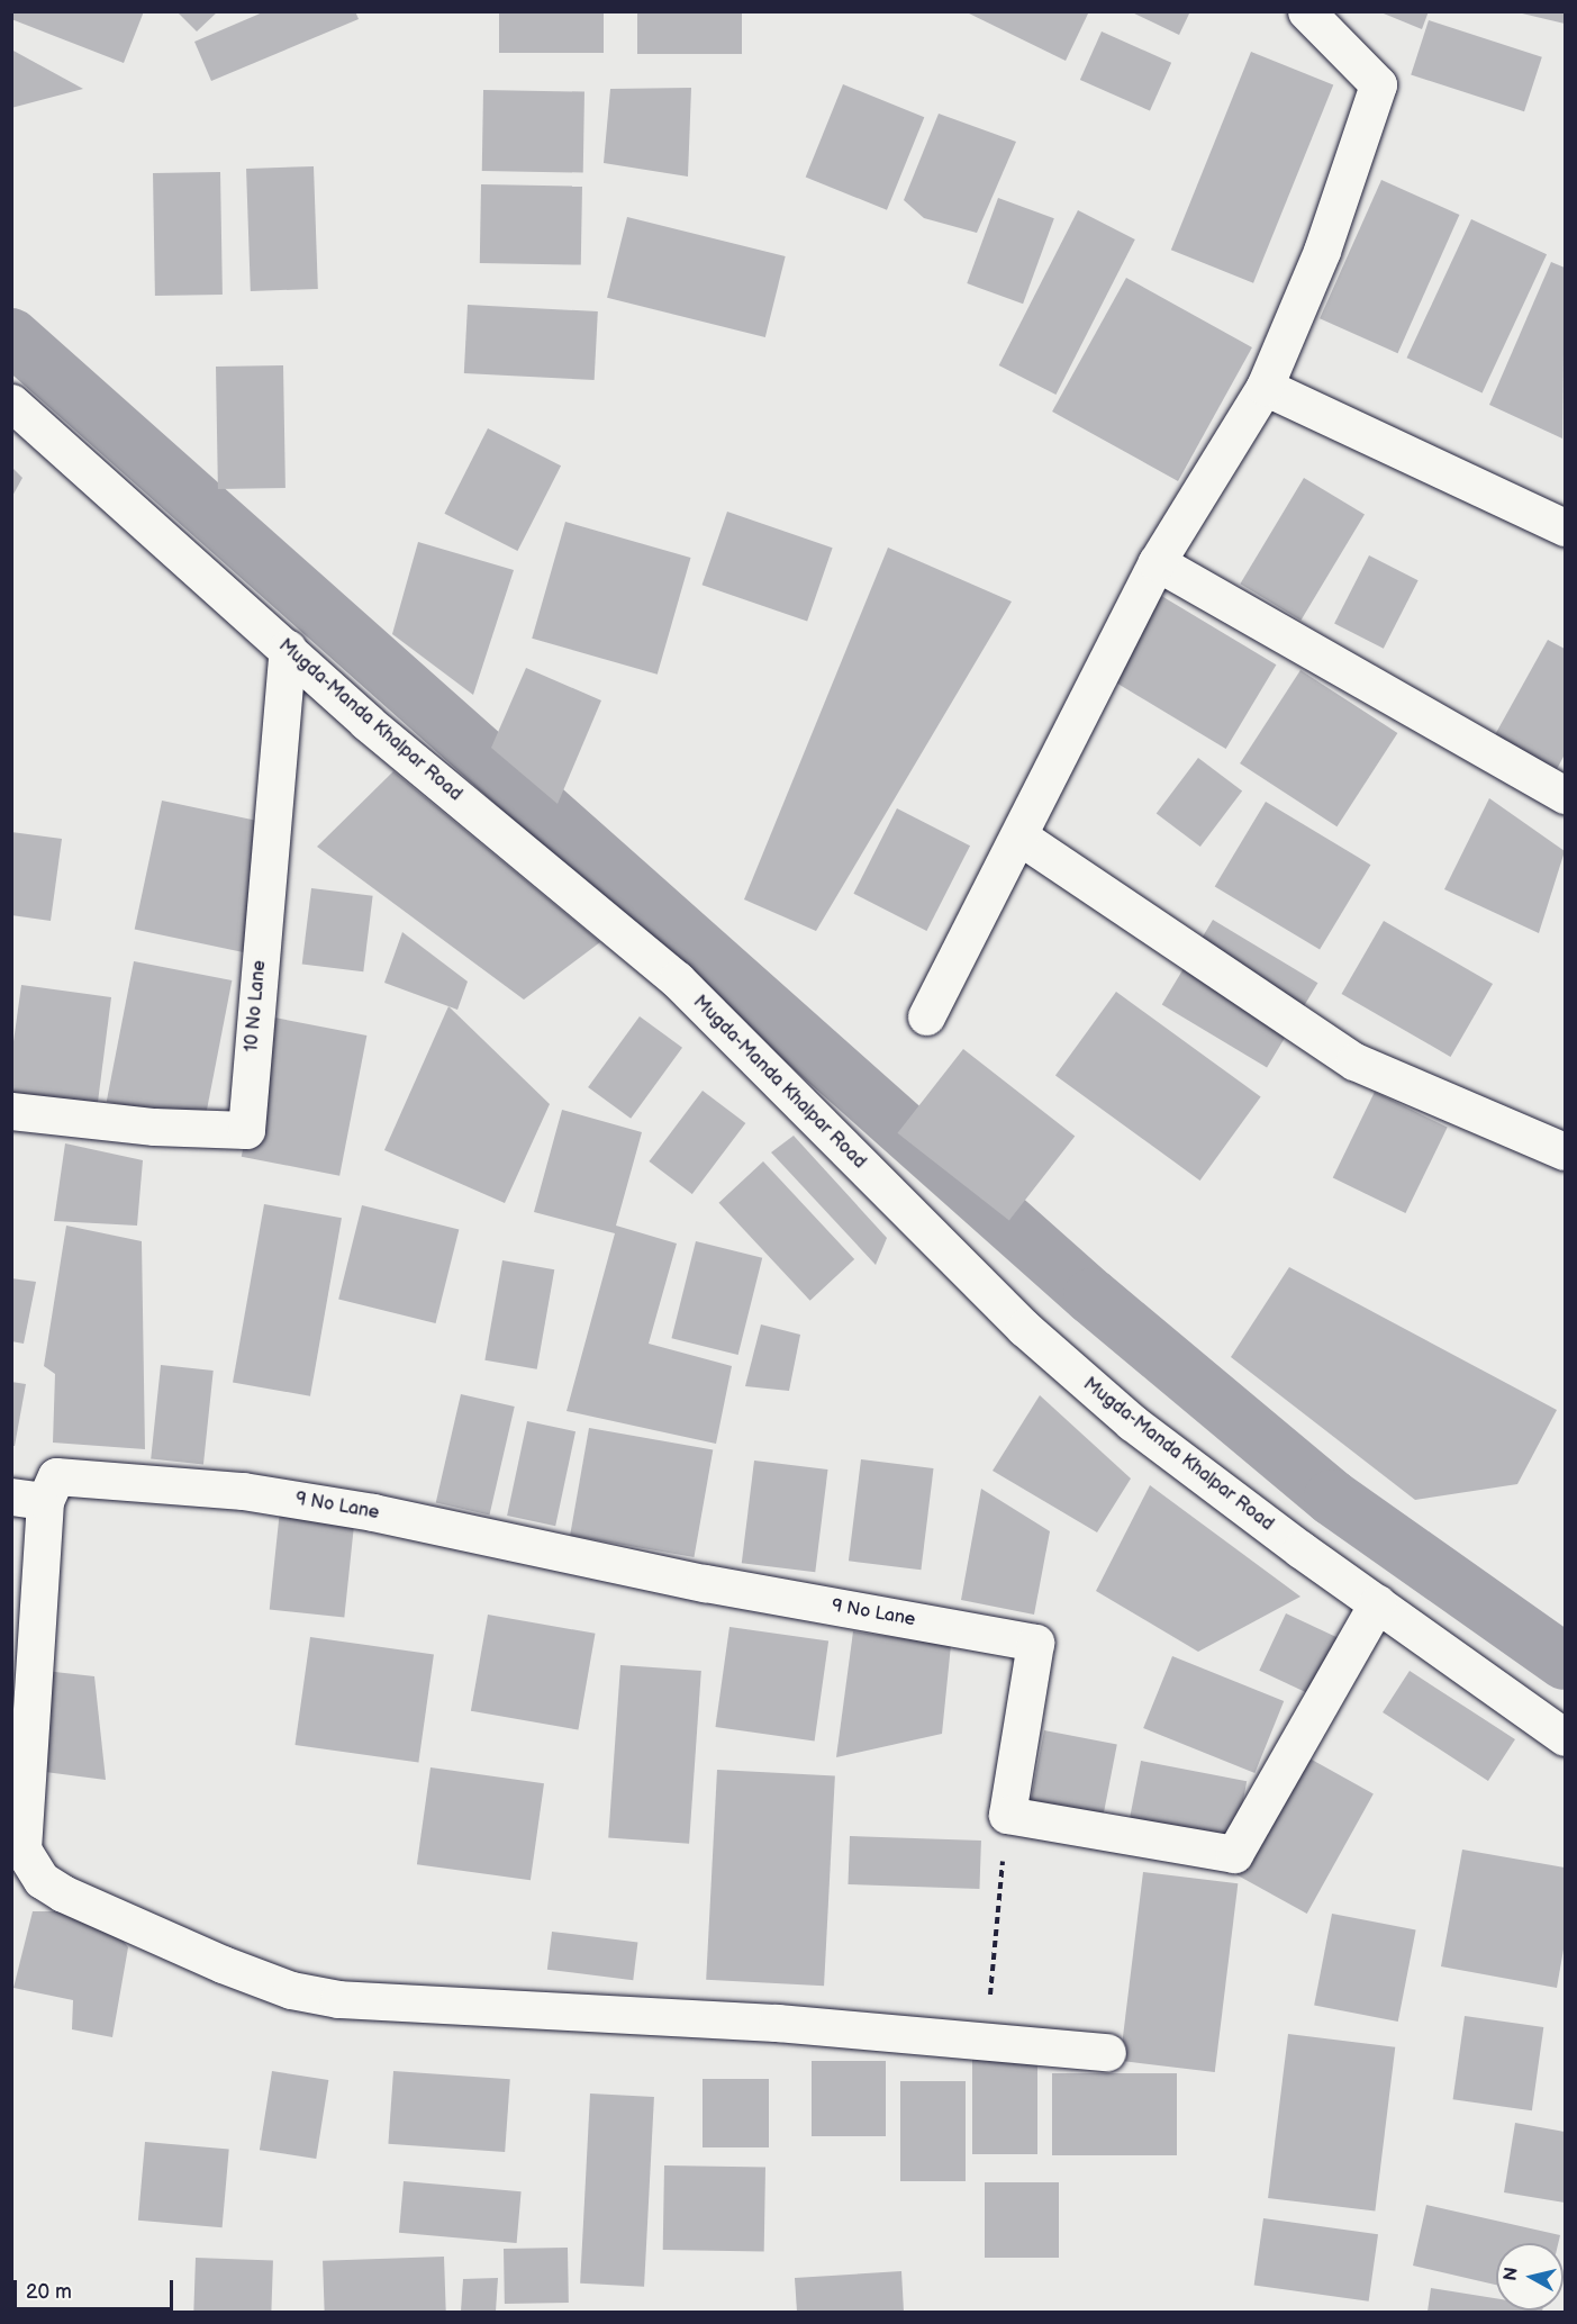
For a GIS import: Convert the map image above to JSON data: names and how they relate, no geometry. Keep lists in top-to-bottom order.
{
  "streets": {
    "street": ["Mugda-Manda Khalpar Road", "10 No Lane", "9 No Lane"]
  },
  "crossings": [
    ["Mugda-Manda Khalpar Road", "10 No Lane"]
  ],
  "scale_bar": "20 m",
  "north": "left"
}
